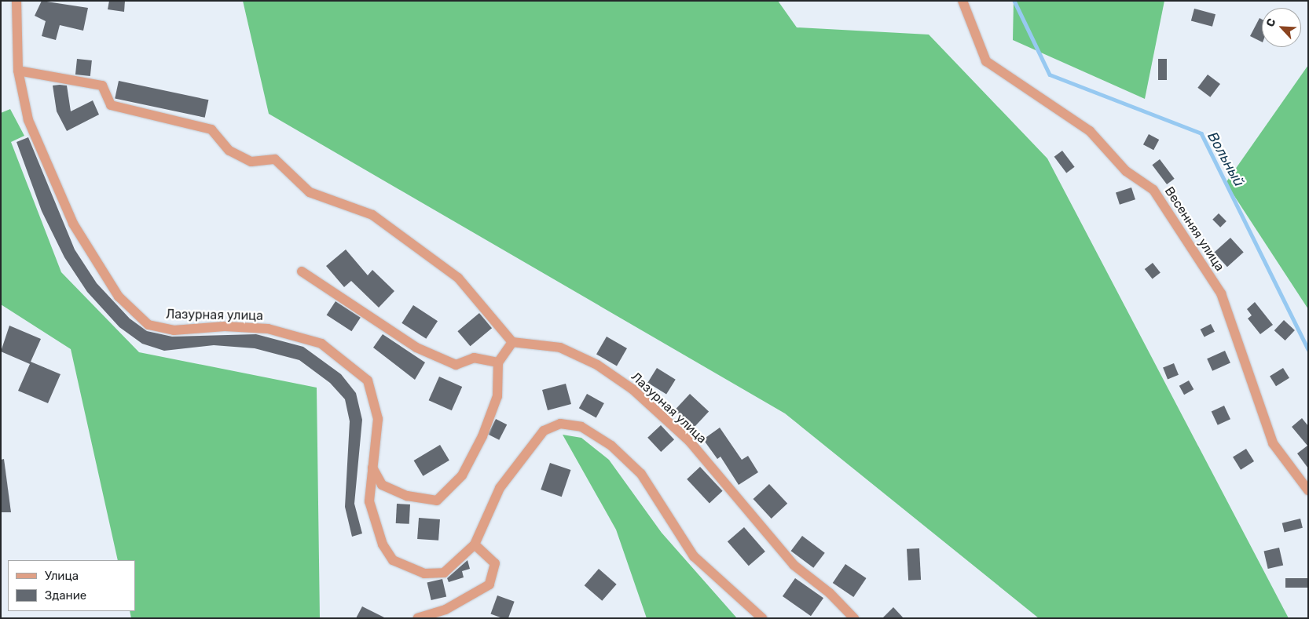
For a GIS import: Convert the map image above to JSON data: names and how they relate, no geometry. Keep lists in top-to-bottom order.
{
  "streets": {
    "street": ["Весенняя улица", "Лазурная улица"]
  },
  "water": ["Вольный"],
  "legend": ["Улица", "Здание"],
  "north": "top left"
}
